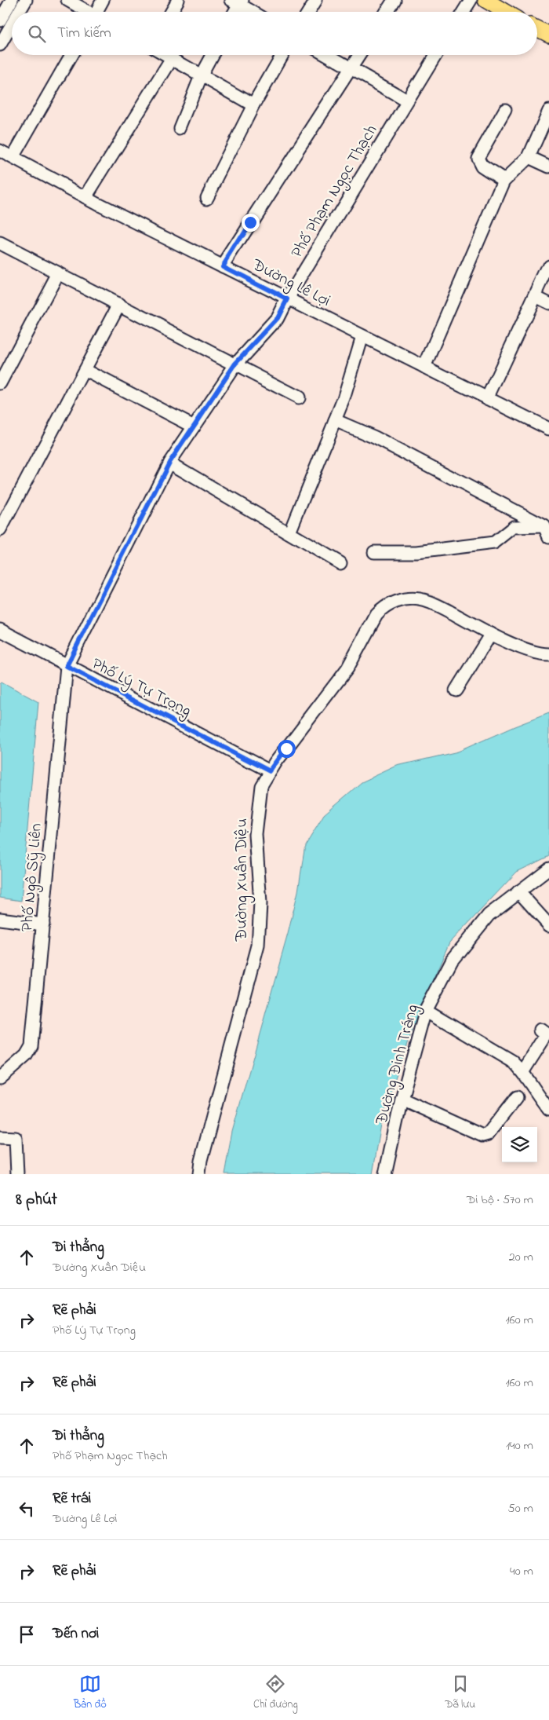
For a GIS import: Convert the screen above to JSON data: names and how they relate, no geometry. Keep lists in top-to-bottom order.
{
  "streets": {
    "street": [
      "Phố Phạm Ngọc Thạch",
      "Đường Lê Lợi",
      "Phố Lý Tự Trọng",
      "Phố Ngô Sỹ Liên",
      "Đường Xuân Diệu",
      "Đường Đinh Tráng"
    ]
  },
  "crossings": [
    ["Phố Phạm Ngọc Thạch", "Đường Lê Lợi"],
    ["Phố Phạm Ngọc Thạch", "Phố Lý Tự Trọng"],
    ["Phố Phạm Ngọc Thạch", "Phố Ngô Sỹ Liên"],
    ["Phố Lý Tự Trọng", "Phố Ngô Sỹ Liên"],
    ["Phố Lý Tự Trọng", "Đường Xuân Diệu"]
  ],
  "page": {
    "search": "Tìm kiếm",
    "heading": ["8 phút", "Đi bộ · 570 m"],
    "list": [
      ["Đi thẳng", "Đường Xuân Diệu", "20 m"],
      ["Rẽ phải", "Phố Lý Tự Trọng", "160 m"],
      ["Rẽ phải", "160 m"],
      ["Đi thẳng", "Phố Phạm Ngọc Thạch", "140 m"],
      ["Rẽ trái", "Đường Lê Lợi", "50 m"],
      ["Rẽ phải", "40 m"],
      "Đến nơi"
    ],
    "nav": ["Bản đồ", "Chỉ đường", "Đã lưu"]
  }
}
